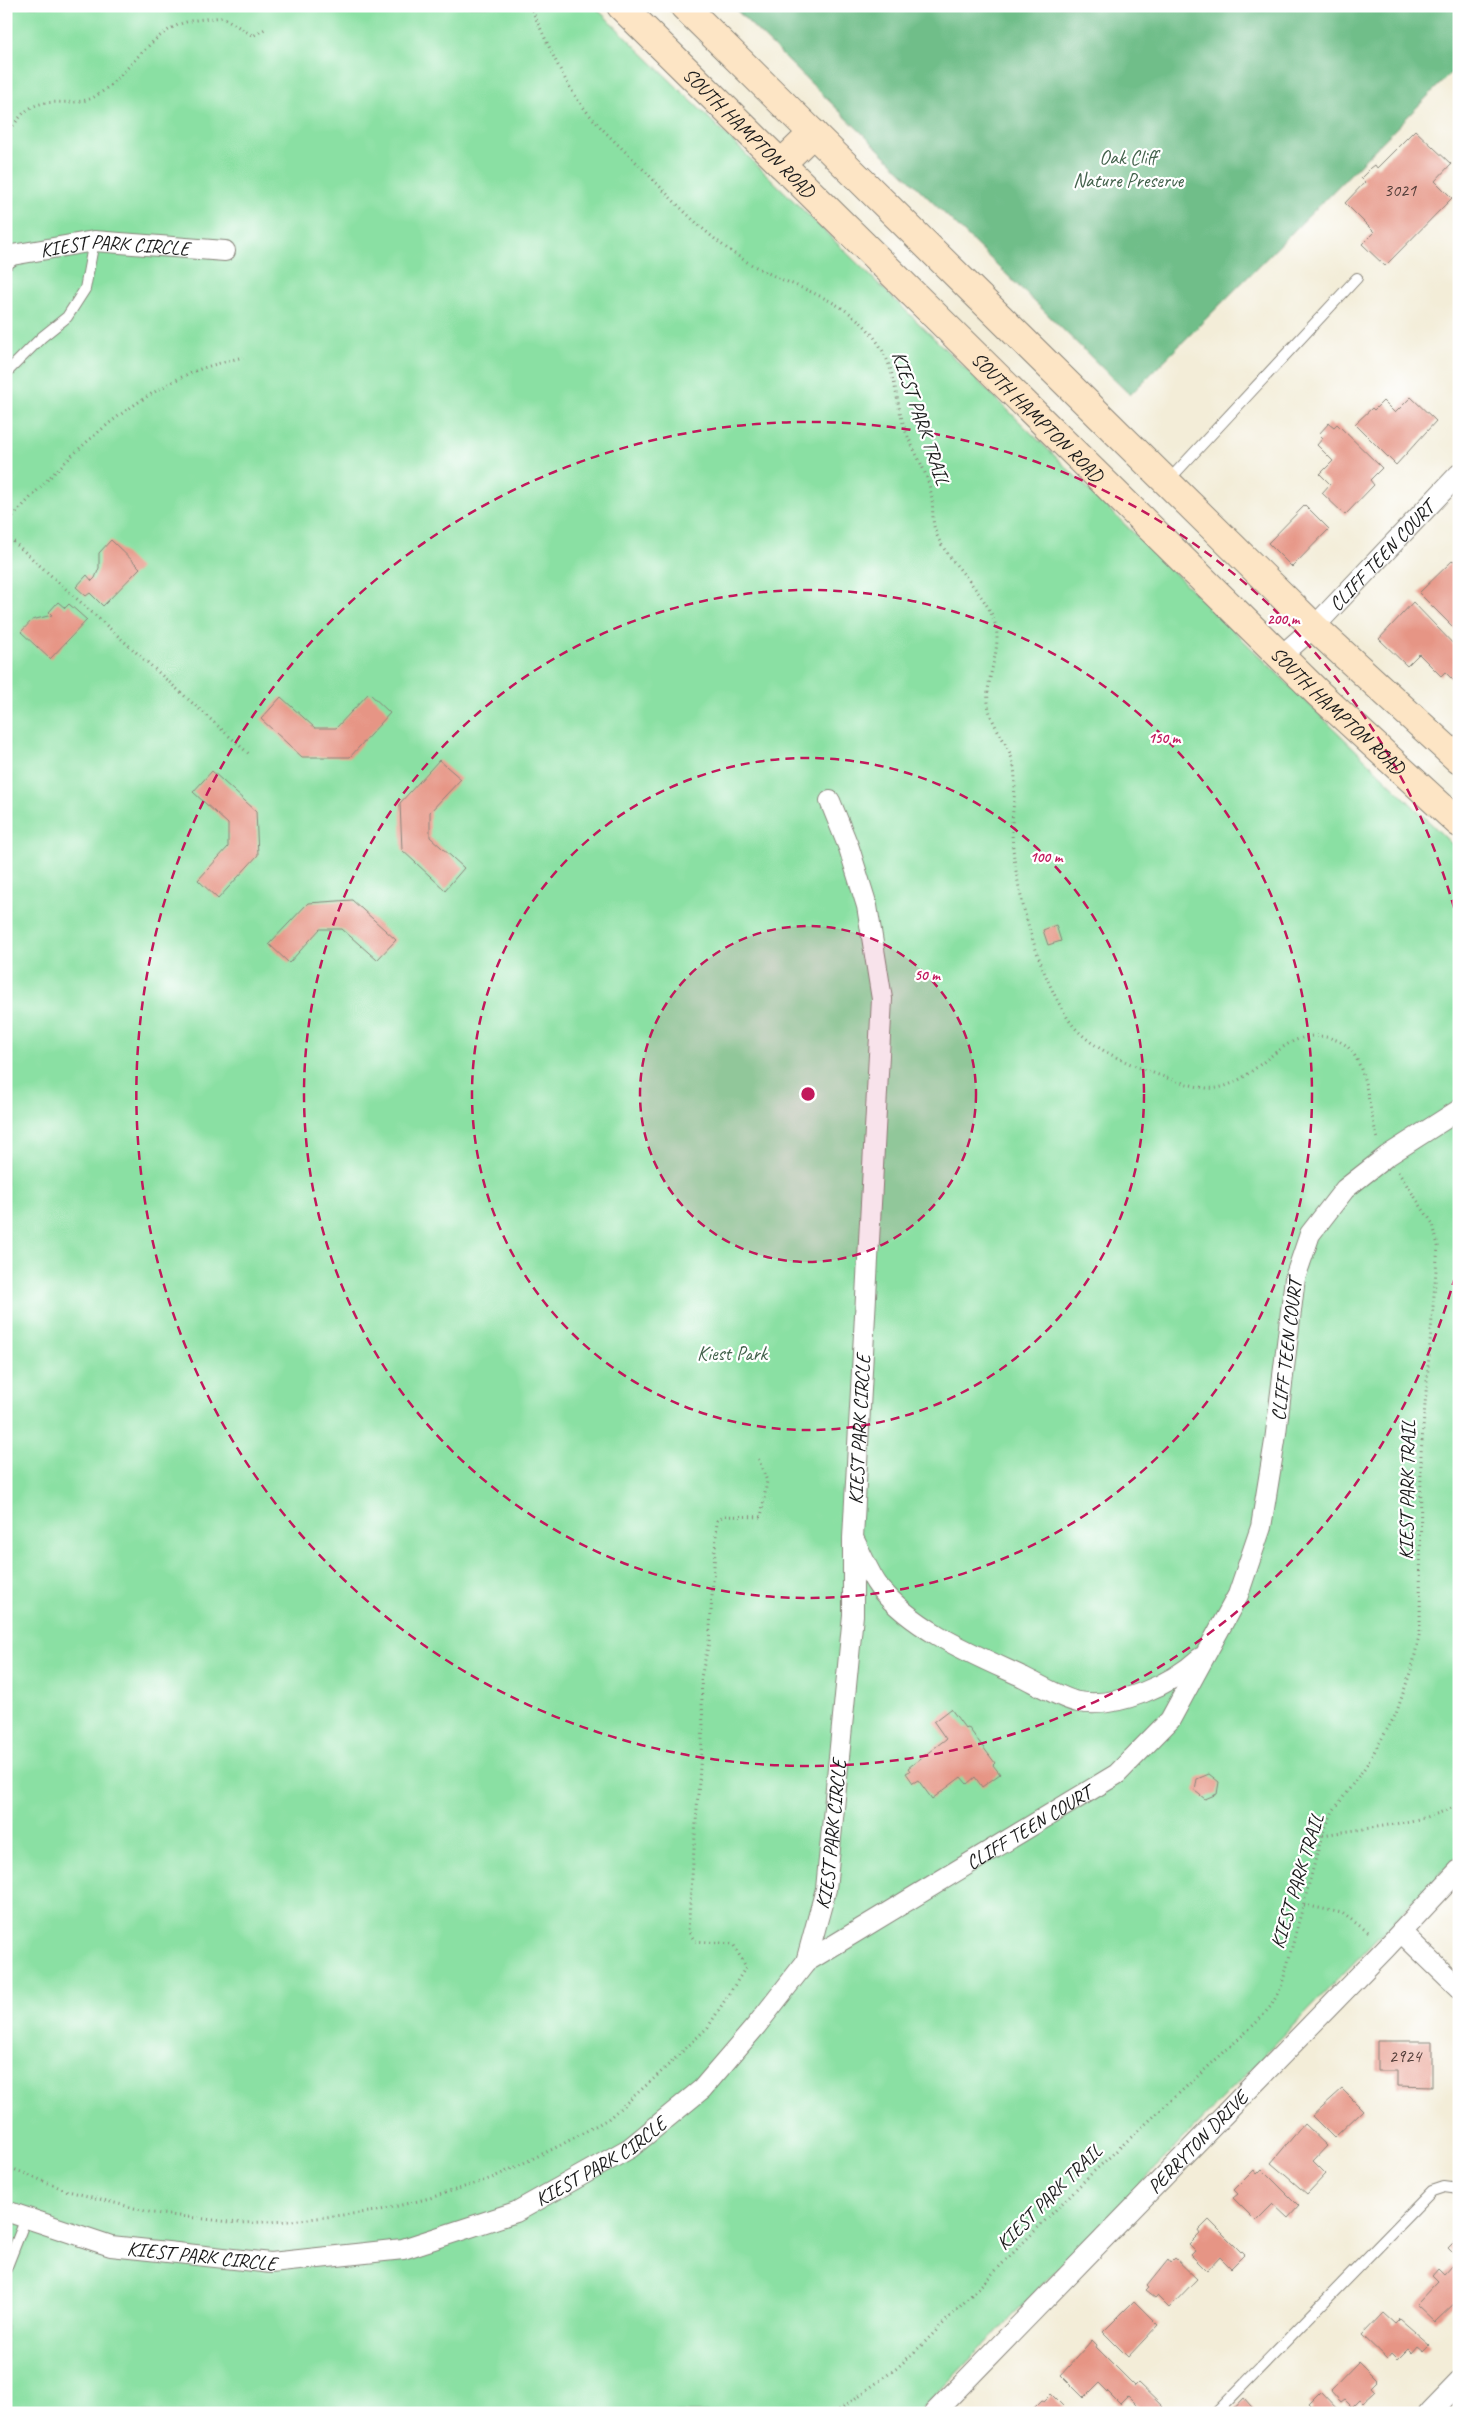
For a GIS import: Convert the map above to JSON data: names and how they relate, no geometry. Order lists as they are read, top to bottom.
{
  "streets": {
    "main road": ["SOUTH HAMPTON ROAD"],
    "street": ["KIEST PARK CIRCLE", "CLIFF TEEN COURT", "PERRYTON DRIVE"],
    "path": ["KIEST PARK TRAIL"]
  },
  "crossings": [
    ["SOUTH HAMPTON ROAD", "CLIFF TEEN COURT"],
    ["KIEST PARK CIRCLE", "CLIFF TEEN COURT"]
  ],
  "parks": ["Oak Cliff Nature Preserve", "Kiest Park"],
  "house_numbers": ["3021", "2924"],
  "rings": [
    "200 m",
    "150 m",
    "100 m",
    "50 m"
  ]
}
